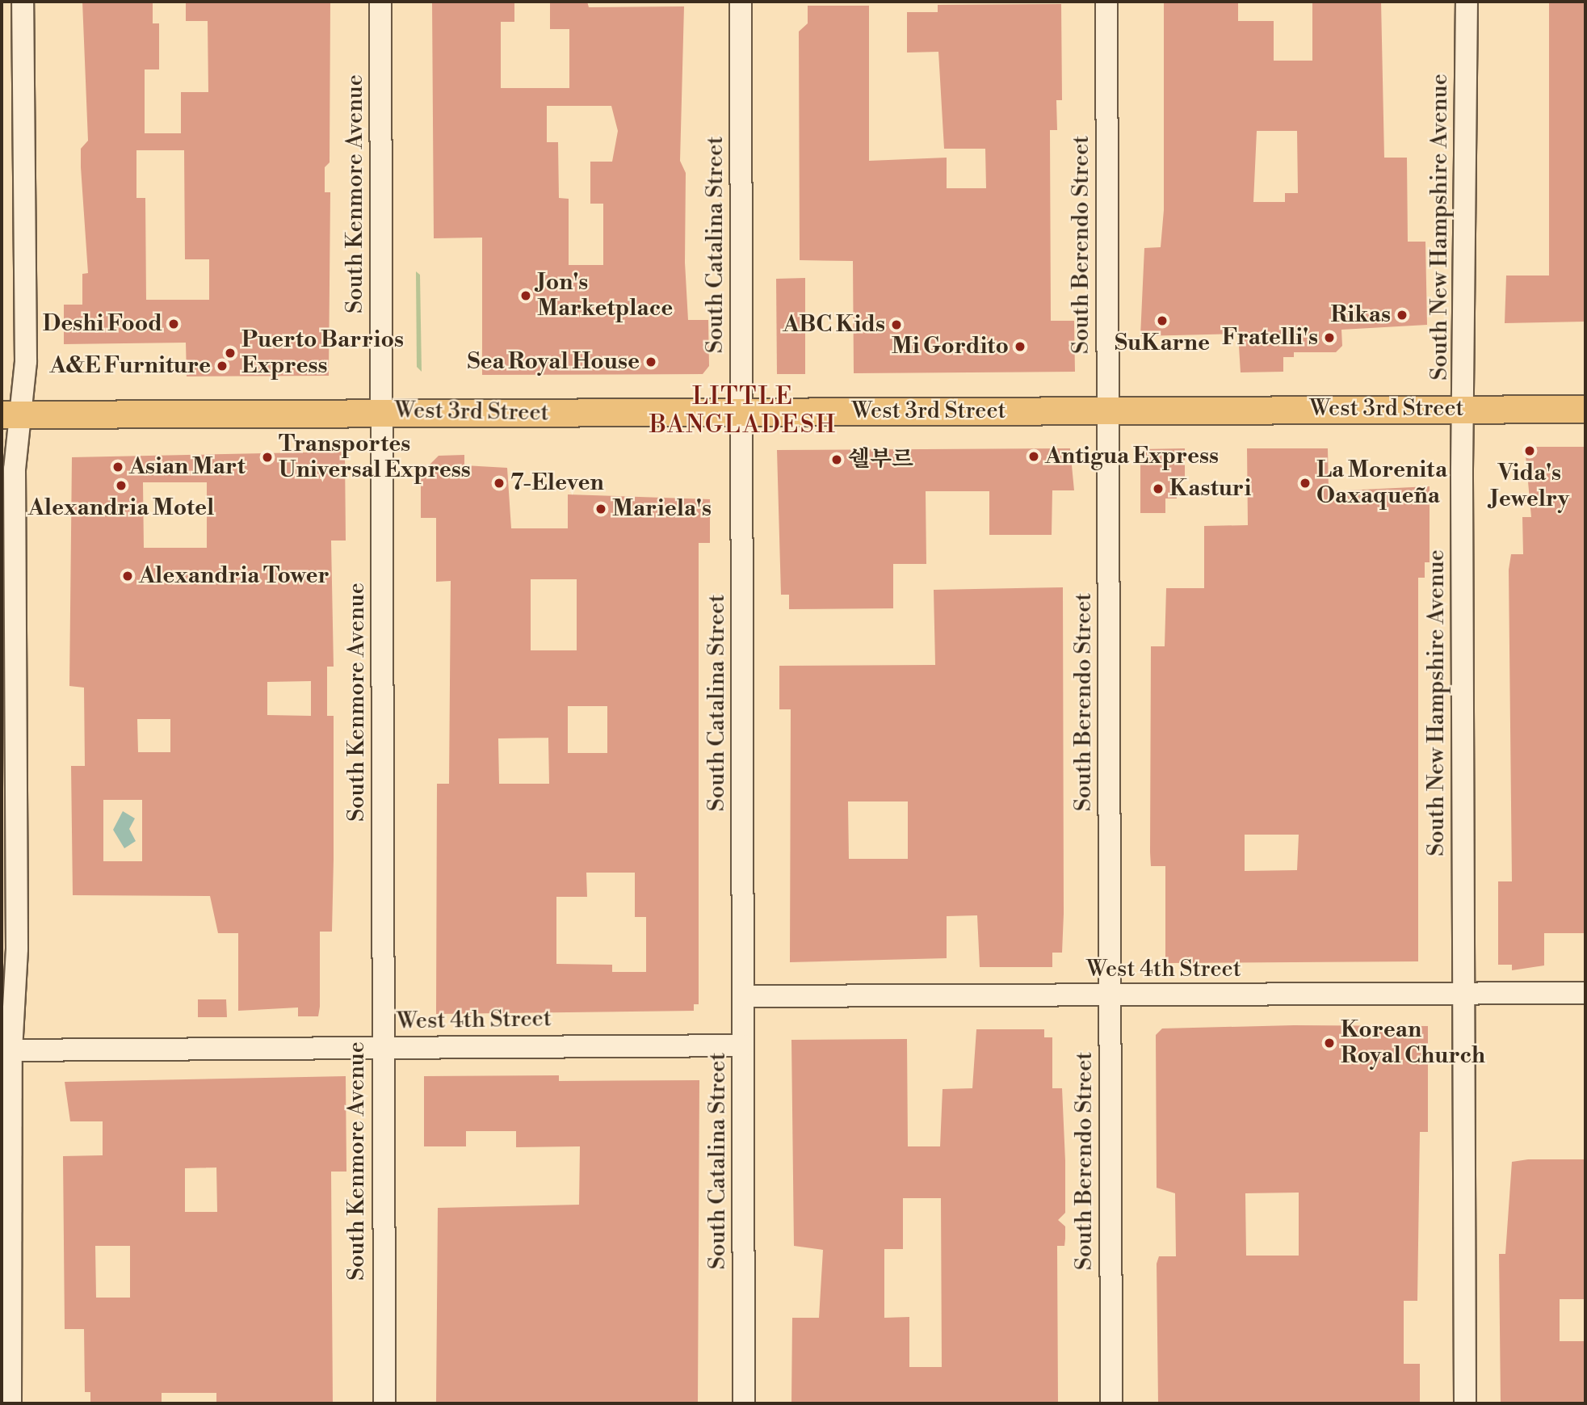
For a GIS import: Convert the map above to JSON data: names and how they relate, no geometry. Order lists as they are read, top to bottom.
{
  "streets": {
    "main road": ["West 3rd Street"],
    "street": [
      "South Kenmore Avenue",
      "South New Hampshire Avenue",
      "South Catalina Street",
      "South Berendo Street",
      "West 4th Street"
    ]
  },
  "crossings": [
    ["South Kenmore Avenue", "West 3rd Street"],
    ["South Kenmore Avenue", "West 4th Street"],
    ["South New Hampshire Avenue", "West 3rd Street"],
    ["South New Hampshire Avenue", "West 4th Street"],
    ["South Catalina Street", "West 3rd Street"],
    ["South Catalina Street", "West 4th Street"],
    ["South Berendo Street", "West 3rd Street"],
    ["South Berendo Street", "West 4th Street"]
  ],
  "districts": ["LITTLE BANGLADESH"],
  "places": [
    "Jon's Marketplace",
    "Rikas",
    "SuKarne",
    "Deshi Food",
    "ABC Kids",
    "Fratelli's",
    "Mi Gordito",
    "Puerto Barrios Express",
    "Sea Royal House",
    "A&E Furniture",
    "Vida's Jewelry",
    "Antigua Express",
    "Transportes Universal Express",
    "쉘부르",
    "Asian Mart",
    "7-Eleven",
    "La Morenita Oaxaqueña",
    "Alexandria Motel",
    "Kasturi",
    "Mariela's",
    "Alexandria Tower",
    "Korean Royal Church"
  ]
}
